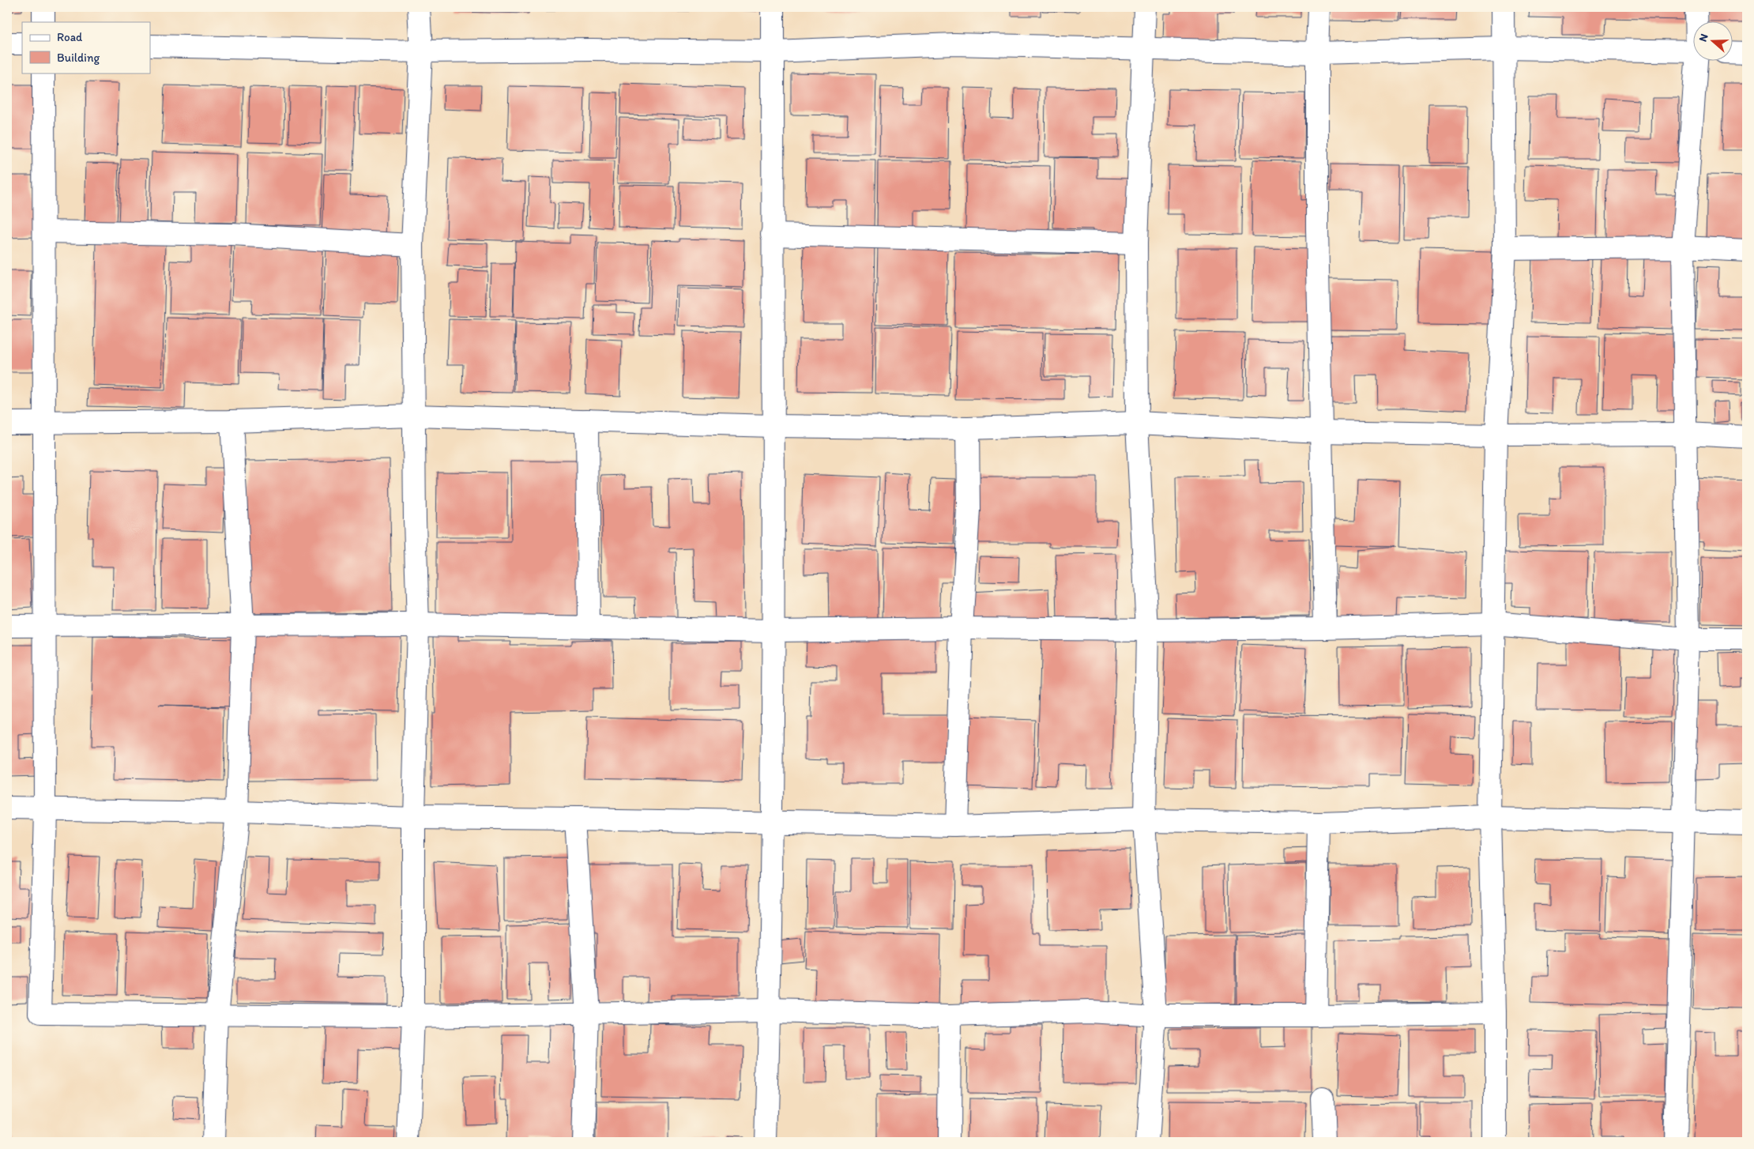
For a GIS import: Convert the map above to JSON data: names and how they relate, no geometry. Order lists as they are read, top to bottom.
{
  "legend": ["Road", "Building"],
  "north": "left"
}
